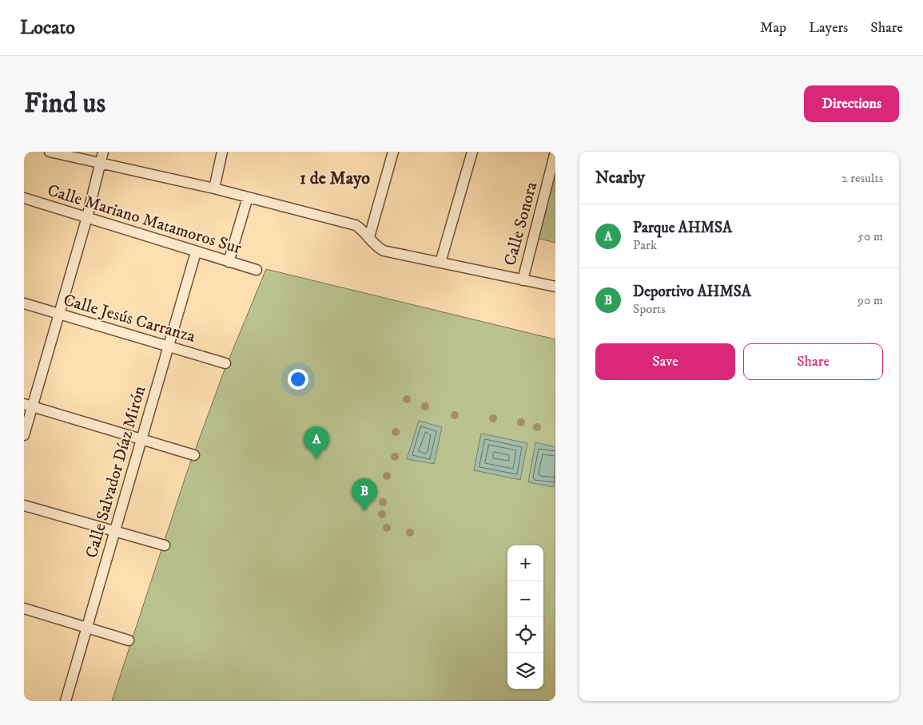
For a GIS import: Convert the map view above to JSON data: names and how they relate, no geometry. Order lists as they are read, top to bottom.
{
  "streets": {
    "street": [
      "Calle Mariano Matamoros Sur",
      "Calle Sonora",
      "Calle Jesús Carranza",
      "Calle Salvador Díaz Mirón"
    ]
  },
  "crossings": [
    ["Calle Mariano Matamoros Sur", "Calle Salvador Díaz Mirón"],
    ["Calle Jesús Carranza", "Calle Salvador Díaz Mirón"]
  ],
  "districts": ["1 de Mayo"],
  "page": {
    "header": "Locato",
    "nav": ["Map", "Layers", "Share"],
    "buttons": [
      "Directions",
      ["Save", "Share"]
    ],
    "title": "Find us",
    "heading": ["Nearby", "2 results"],
    "list": [
      {
        "mark": "A",
        "name": "Parque AHMSA",
        "note": "Park",
        "value": "50 m"
      },
      {
        "mark": "B",
        "name": "Deportivo AHMSA",
        "note": "Sports",
        "value": "90 m"
      }
    ],
    "pins": ["A", "B"],
    "map_buttons": ["+", "−"]
  }
}
